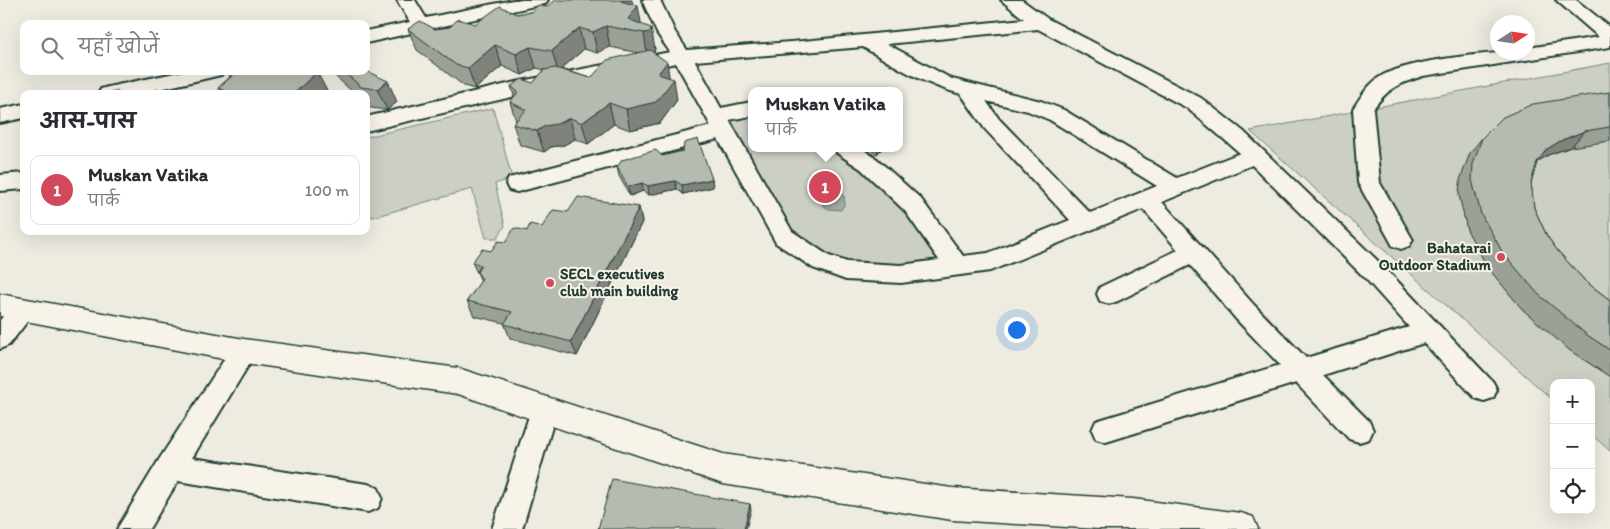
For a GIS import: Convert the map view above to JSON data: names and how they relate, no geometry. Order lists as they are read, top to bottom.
{
  "places": ["Bahatarai Outdoor Stadium", "SECL executives club main building"],
  "north": "right",
  "page": {
    "search": "यहाँ खोजें",
    "popup": ["Muskan Vatika", "पार्क"],
    "heading": "आस-पास",
    "list": [
      {
        "mark": "1",
        "name": "Muskan Vatika",
        "note": "पार्क",
        "value": "100 m"
      }
    ],
    "pins": "1",
    "map_buttons": ["+", "−"]
  }
}
